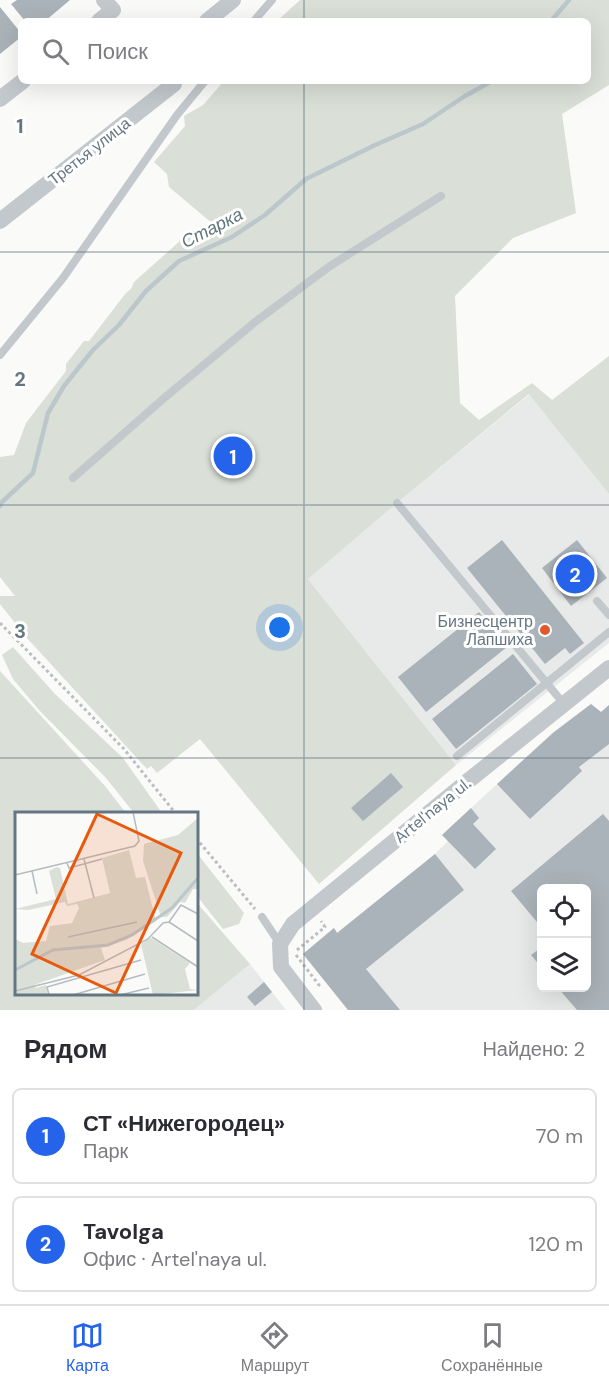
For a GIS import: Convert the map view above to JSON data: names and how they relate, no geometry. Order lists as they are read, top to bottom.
{
  "streets": {
    "street": ["Третья улица", "Artel'naya ul."]
  },
  "water": ["Старка"],
  "places": ["Бизнесцентр Лапшиха"],
  "page": {
    "search": "Поиск",
    "pins": ["1", "2"],
    "heading": ["Рядом", "Найдено: 2"],
    "list": [
      {
        "mark": "1",
        "name": "СТ «Нижегородец»",
        "note": "Парк",
        "value": "70 m"
      },
      {
        "mark": "2",
        "name": "Tavolga",
        "note": "Офис · Artel'naya ul.",
        "value": "120 m"
      }
    ],
    "nav": ["Карта", "Маршрут", "Сохранённые"]
  },
  "grid": {
    "rows": ["1", "2", "3"]
  }
}
